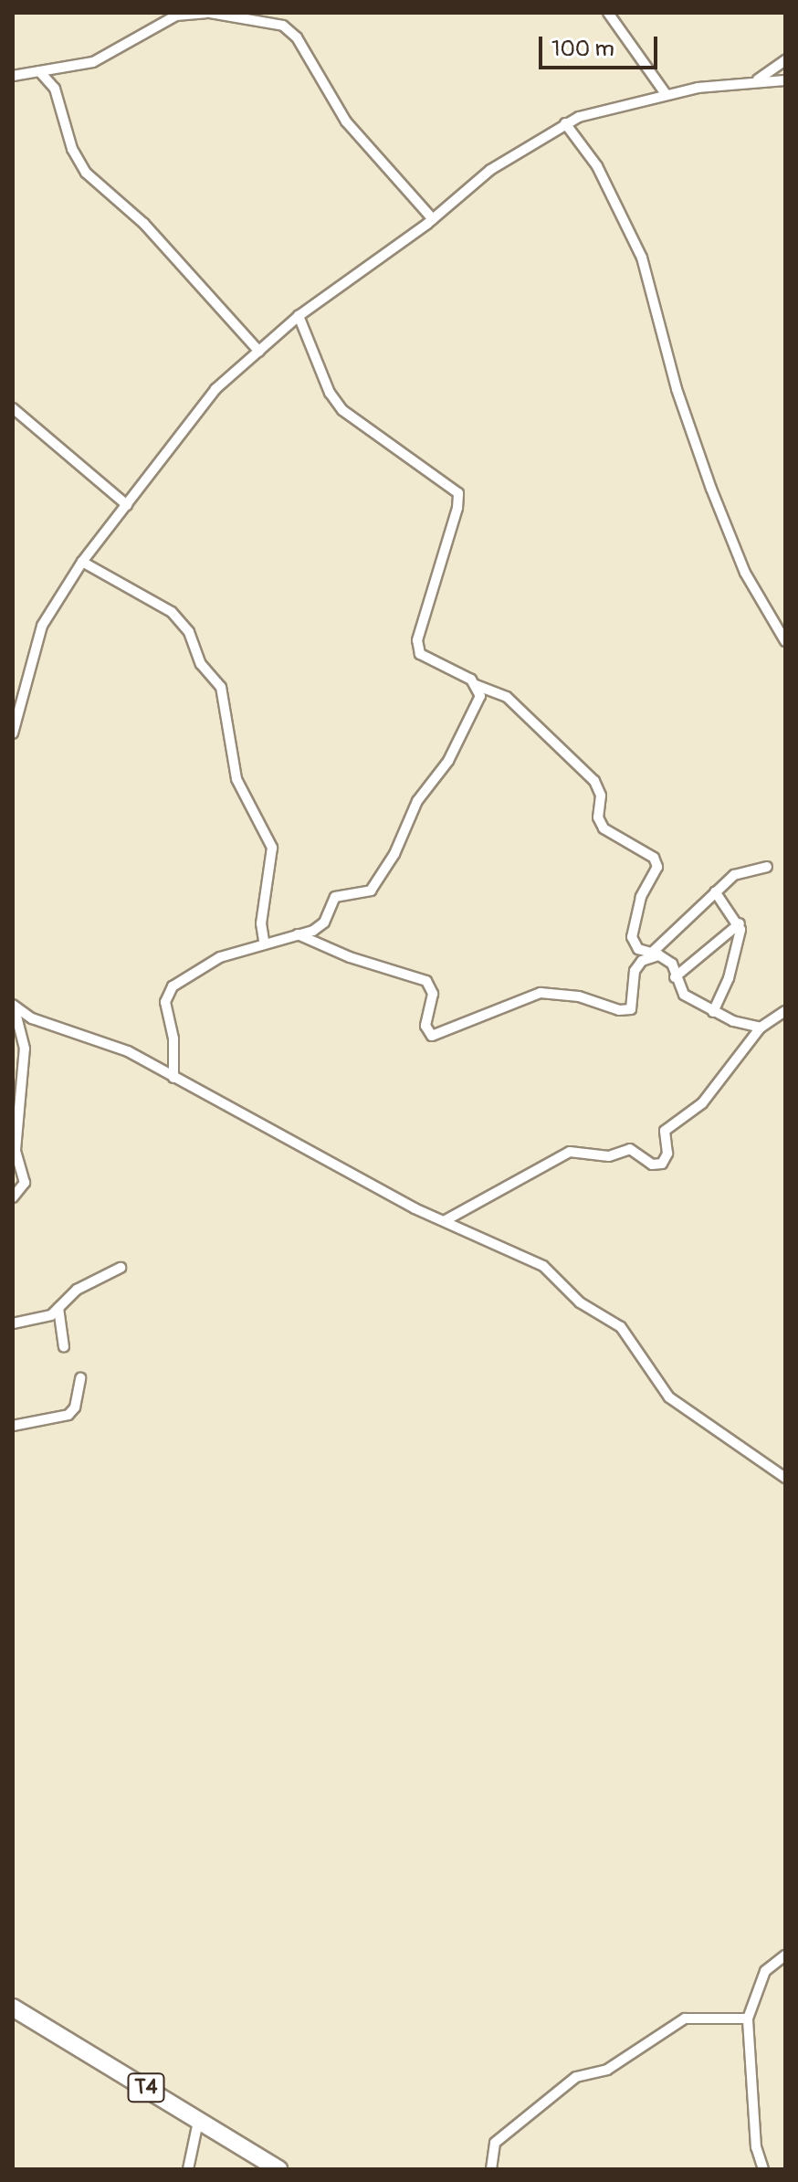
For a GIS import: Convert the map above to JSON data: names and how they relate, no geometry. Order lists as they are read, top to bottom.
{
  "streets": {
    "highway": ["T4"]
  },
  "scale_bar": "100 m"
}
